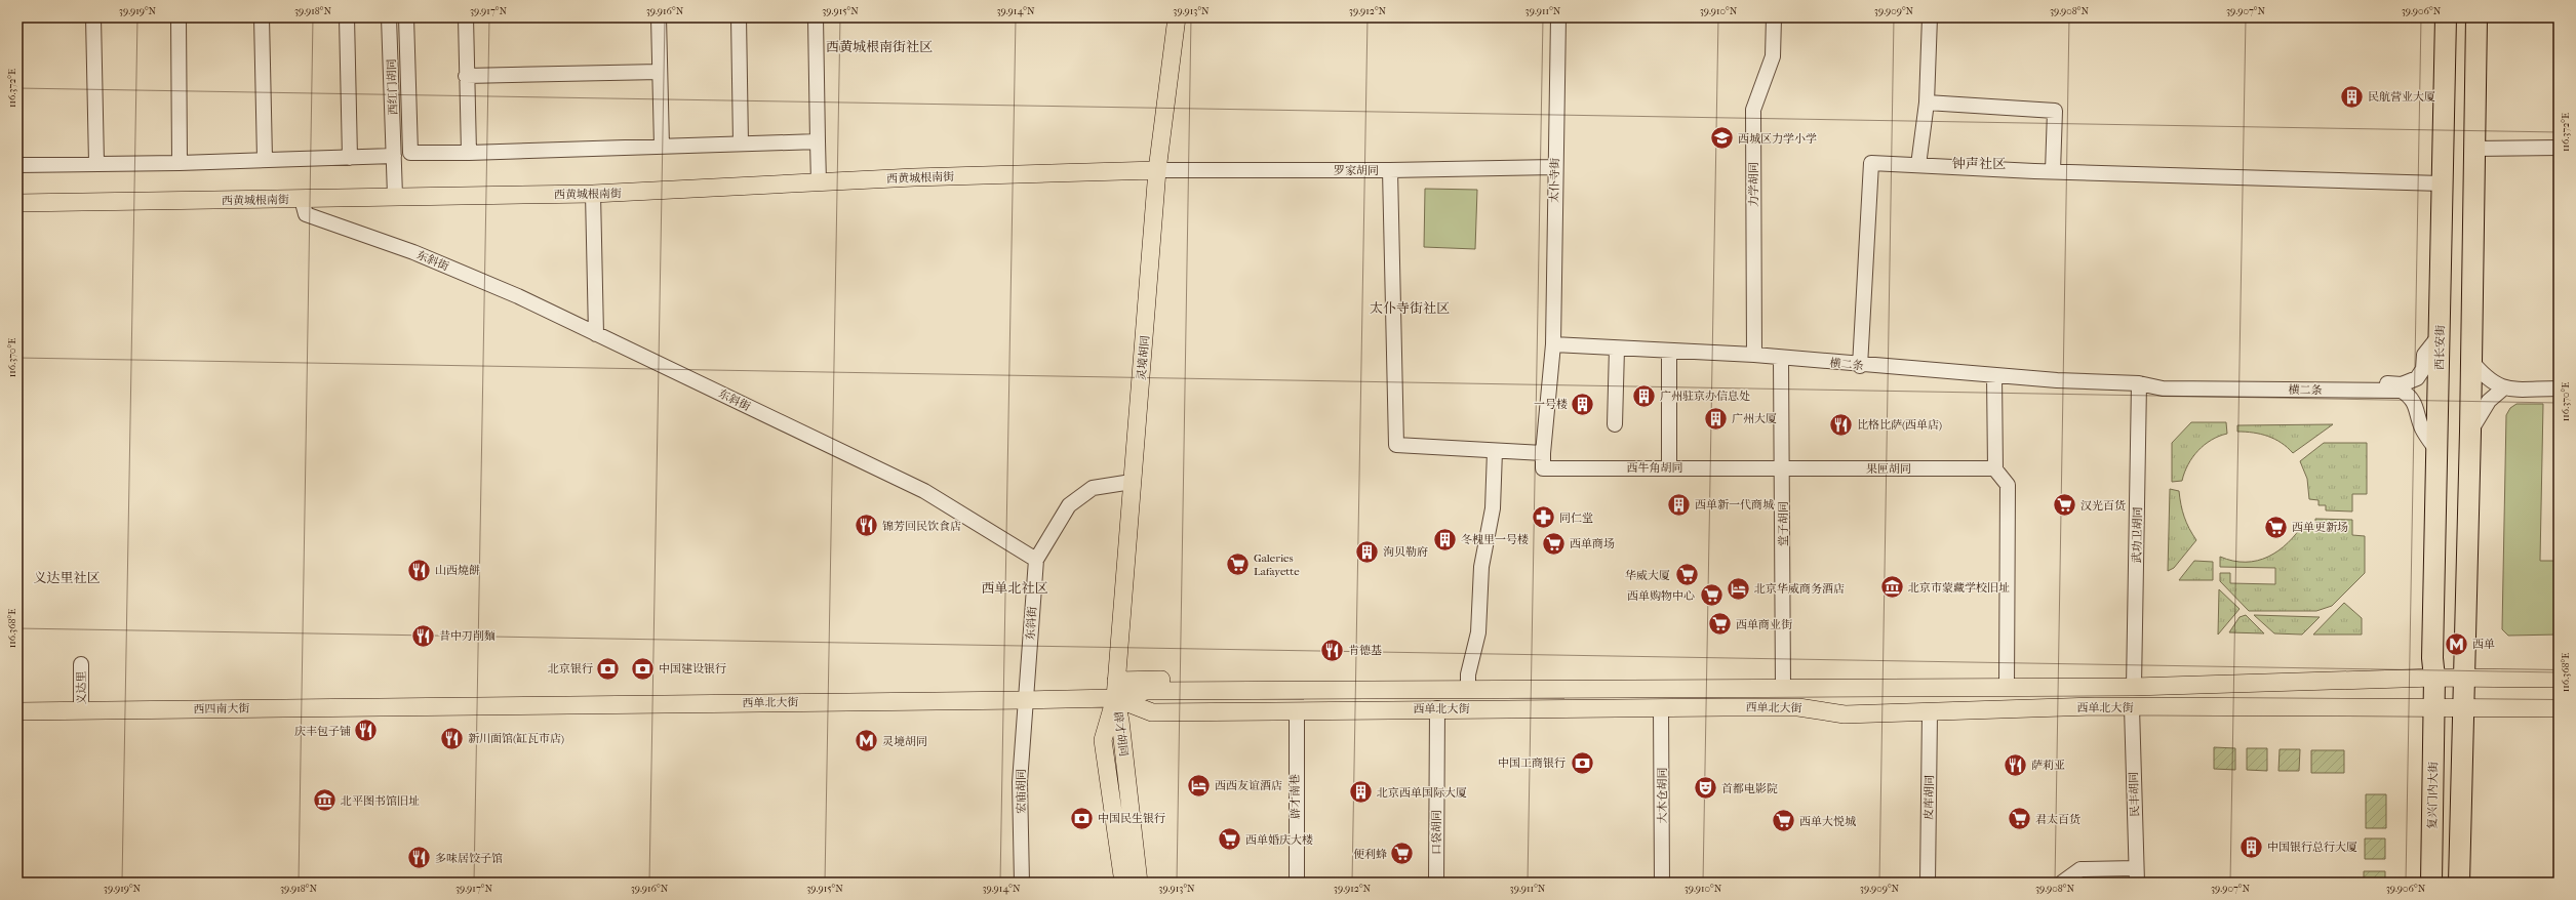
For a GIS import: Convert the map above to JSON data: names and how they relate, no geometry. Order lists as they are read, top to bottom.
{
  "streets": {
    "highway": ["西长安街", "复兴门内大街"],
    "main road": [
      "西黄城根南街",
      "灵境胡同",
      "西单北大街",
      "西四南大街",
      "辟才胡同"
    ],
    "street": [
      "西红门胡同",
      "罗家胡同",
      "太仆寺街",
      "力学胡同",
      "东斜街",
      "横二条",
      "西牛角胡同",
      "果匣胡同",
      "堂子胡同",
      "武功卫胡同",
      "义达里",
      "宏庙胡同",
      "民丰胡同",
      "大木仓胡同",
      "辟才南巷",
      "皮库胡同",
      "口袋胡同"
    ]
  },
  "crossings": [
    ["西红门胡同", "西黄城根南街"],
    ["罗家胡同", "西黄城根南街"],
    ["罗家胡同", "太仆寺街"],
    ["罗家胡同", "灵境胡同"],
    ["西黄城根南街", "东斜街"],
    ["西黄城根南街", "灵境胡同"],
    ["太仆寺街", "横二条"],
    ["太仆寺街", "西牛角胡同"],
    ["力学胡同", "横二条"],
    ["东斜街", "西单北大街"],
    ["东斜街", "宏庙胡同"],
    ["西长安街", "横二条"],
    ["西长安街", "西单北大街"],
    ["西长安街", "复兴门内大街"],
    ["灵境胡同", "西单北大街"],
    ["灵境胡同", "辟才胡同"],
    ["横二条", "堂子胡同"],
    ["横二条", "武功卫胡同"],
    ["西牛角胡同", "果匣胡同"],
    ["西牛角胡同", "堂子胡同"],
    ["果匣胡同", "堂子胡同"],
    ["堂子胡同", "西单北大街"],
    ["武功卫胡同", "西单北大街"],
    ["义达里", "西四南大街"],
    ["西单北大街", "西四南大街"],
    ["西单北大街", "辟才胡同"],
    ["西单北大街", "宏庙胡同"],
    ["西单北大街", "民丰胡同"],
    ["西单北大街", "大木仓胡同"],
    ["西单北大街", "复兴门内大街"],
    ["西单北大街", "辟才南巷"],
    ["西单北大街", "皮库胡同"],
    ["西单北大街", "口袋胡同"]
  ],
  "districts": [
    "西黄城根南街社区",
    "钟声社区",
    "太仆寺街社区",
    "义达里社区",
    "西单北社区"
  ],
  "places": {
    "building": [
      "民航营业大厦",
      "广州驻京办信息处",
      "一号楼",
      "广州大厦",
      "西单新一代商城",
      "冬槐里一号楼",
      "洵贝勒府",
      "北京西单国际大厦",
      "中国银行总行大厦"
    ],
    "school or university": ["西城区力学小学"],
    "restaurant": [
      "比格比萨(西单店)",
      "锦芳回民饮食店",
      "山西燒餅",
      "昔中刀削麵",
      "肯德基",
      "庆丰包子铺",
      "新川面馆(缸瓦市店)",
      "萨莉亚",
      "多味居饺子馆"
    ],
    "supermarket": [
      "汉光百货",
      "西单更新场",
      "西单商场",
      "Galeries Lafayette",
      "华威大厦",
      "西单购物中心",
      "西单商业街",
      "君太百货",
      "西单大悦城",
      "西单婚庆大楼",
      "便利蜂"
    ],
    "pharmacy": ["同仁堂"],
    "museum": ["北京市蒙藏学校旧址", "北平图书馆旧址"],
    "hotel": ["北京华威商务酒店", "西西友谊酒店"],
    "metro station": ["西单", "灵境胡同"],
    "bank": [
      "北京银行",
      "中国建设银行",
      "中国工商银行",
      "中国民生银行"
    ],
    "theatre": ["首都电影院"]
  },
  "coordinates": [
    "39.919°N",
    "39.918°N",
    "39.917°N",
    "39.916°N",
    "39.915°N",
    "39.914°N",
    "39.913°N",
    "39.912°N",
    "39.911°N",
    "39.910°N",
    "39.909°N",
    "39.908°N",
    "39.907°N",
    "39.906°N",
    "116.372°E",
    "116.370°E",
    "116.368°E"
  ]
}
